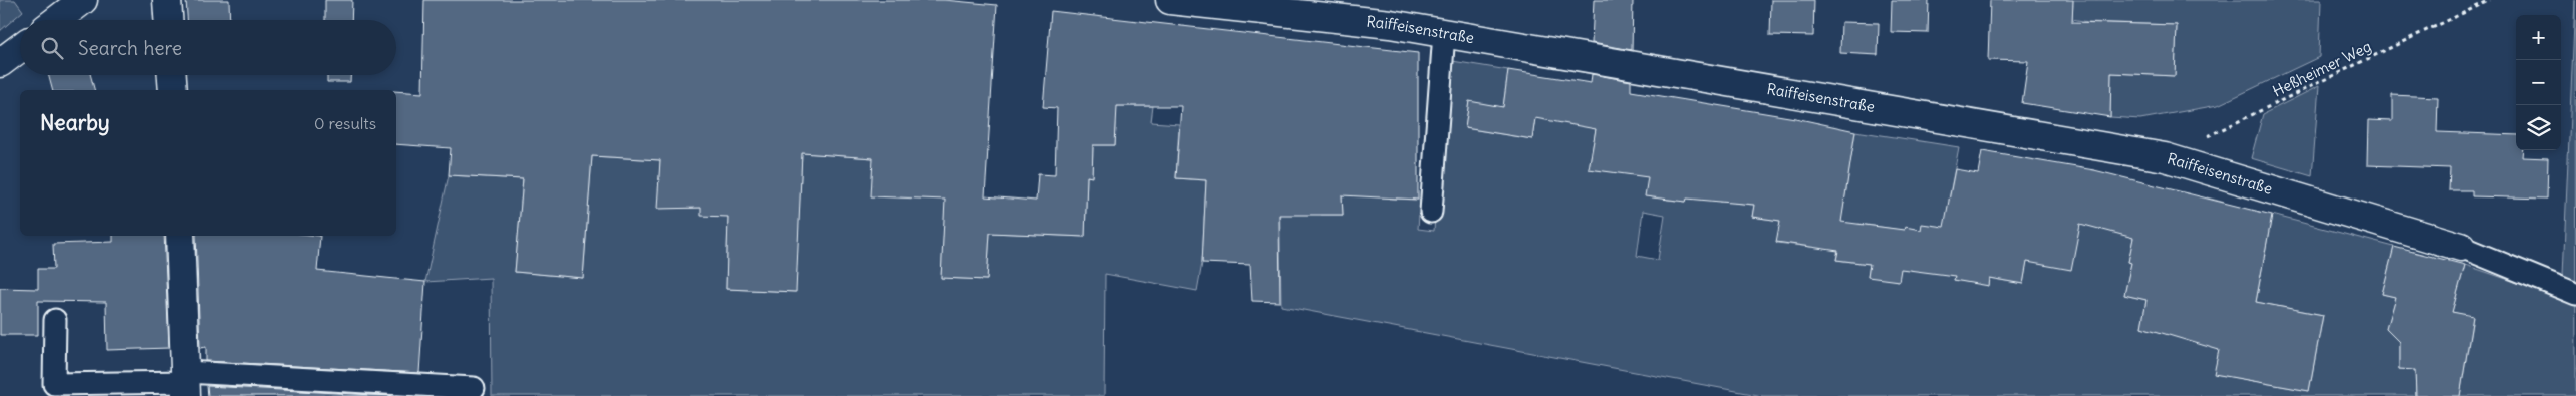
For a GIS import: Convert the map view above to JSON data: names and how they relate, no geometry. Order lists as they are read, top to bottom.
{
  "streets": {
    "street": ["Raiffeisenstraße"],
    "path": ["Heßheimer Weg"]
  },
  "crossings": [
    ["Raiffeisenstraße", "Heßheimer Weg"]
  ],
  "page": {
    "map_buttons": ["+", "−"],
    "search": "Search here",
    "heading": ["Nearby", "0 results"]
  }
}
